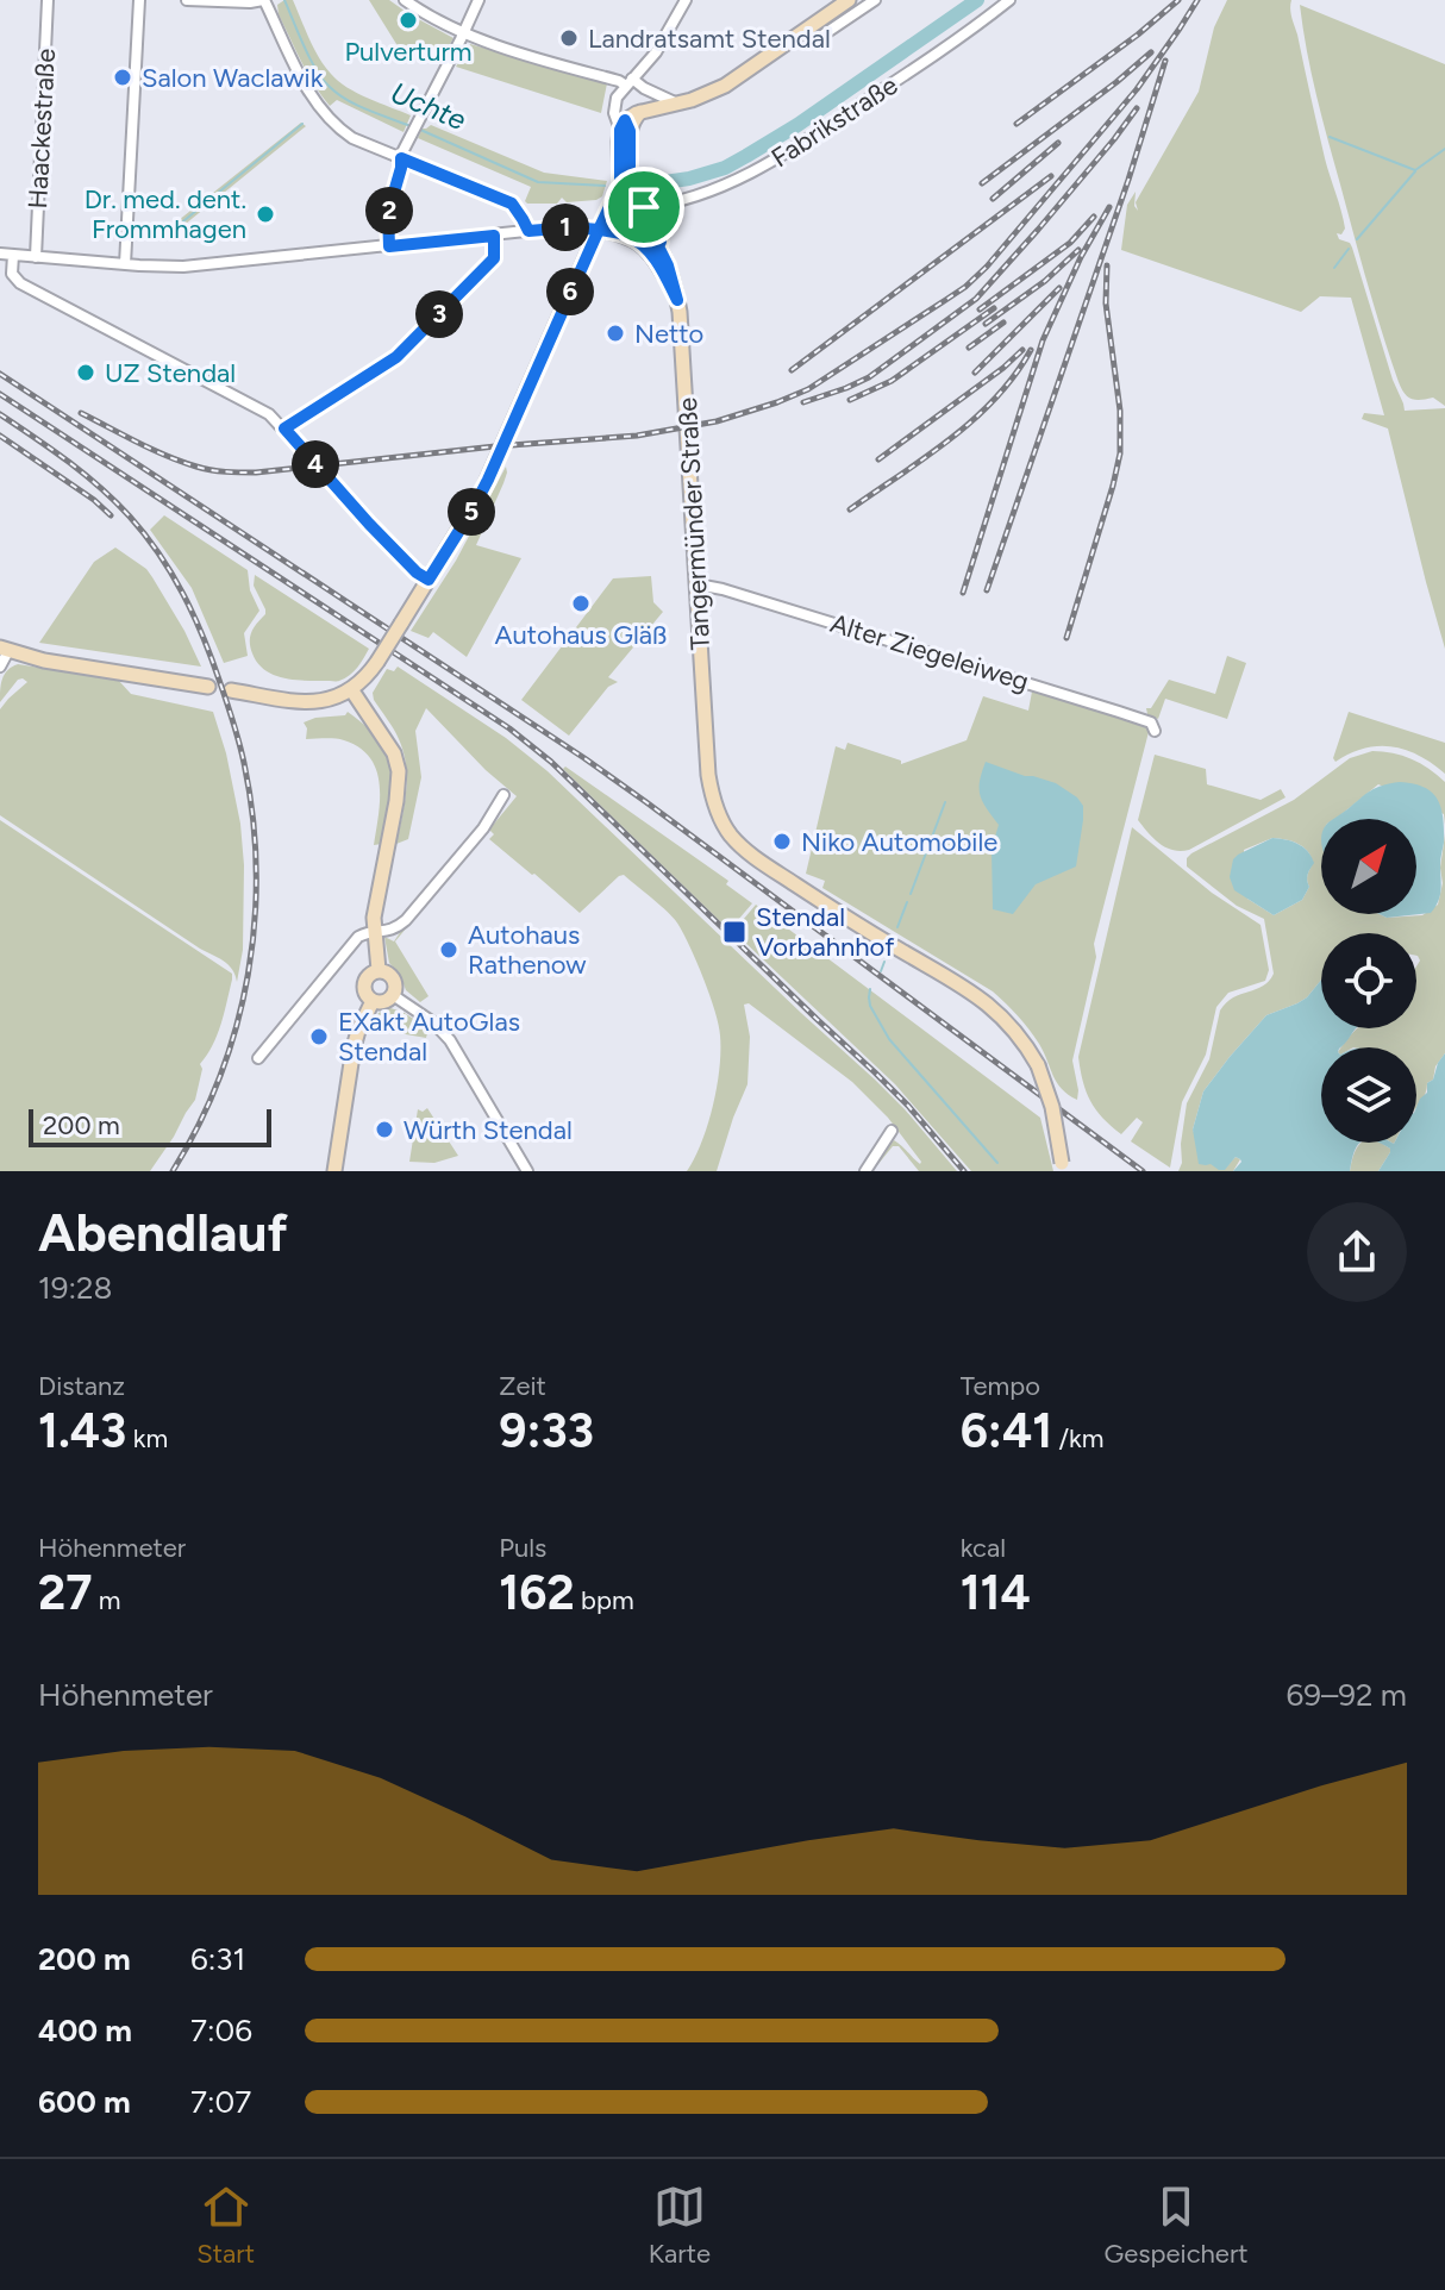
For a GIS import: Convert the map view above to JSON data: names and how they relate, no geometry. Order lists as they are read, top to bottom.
{
  "streets": {
    "main road": ["Tangermünder Straße"],
    "street": ["Fabrikstraße", "Haackestraße", "Alter Ziegeleiweg"]
  },
  "crossings": [
    ["Fabrikstraße", "Tangermünder Straße"],
    ["Tangermünder Straße", "Alter Ziegeleiweg"]
  ],
  "water": ["Uchte"],
  "places": {
    "other": [
      "Pulverturm",
      "Landratsamt Stendal",
      "Salon Waclawik",
      "Dr. med. dent. Frommhagen",
      "Netto",
      "UZ Stendal",
      "Autohaus Gläß",
      "Niko Automobile",
      "Autohaus Rathenow",
      "EXakt AutoGlas Stendal",
      "Würth Stendal"
    ],
    "transit": ["Stendal Vorbahnhof"]
  },
  "scale_bar": "200 m",
  "north": "top right",
  "page": {
    "pins": [
      "2",
      "1",
      "6",
      "3",
      "4",
      "5"
    ],
    "scale": "200 m",
    "heading": ["Abendlauf", "19:28"],
    "stats": [
      ["Distanz", "1.43 km"],
      ["Zeit", "9:33"],
      ["Tempo", "6:41 /km"],
      ["Höhenmeter", "27 m"],
      ["Puls", "162 bpm"],
      ["kcal", "114"]
    ],
    "chart": ["Höhenmeter", "69–92 m"],
    "list": [
      {
        "name": "200 m",
        "note": "6:31"
      },
      {
        "name": "400 m",
        "note": "7:06"
      },
      {
        "name": "600 m",
        "note": "7:07"
      }
    ],
    "tabs": ["Start", "Karte", "Gespeichert"]
  }
}
